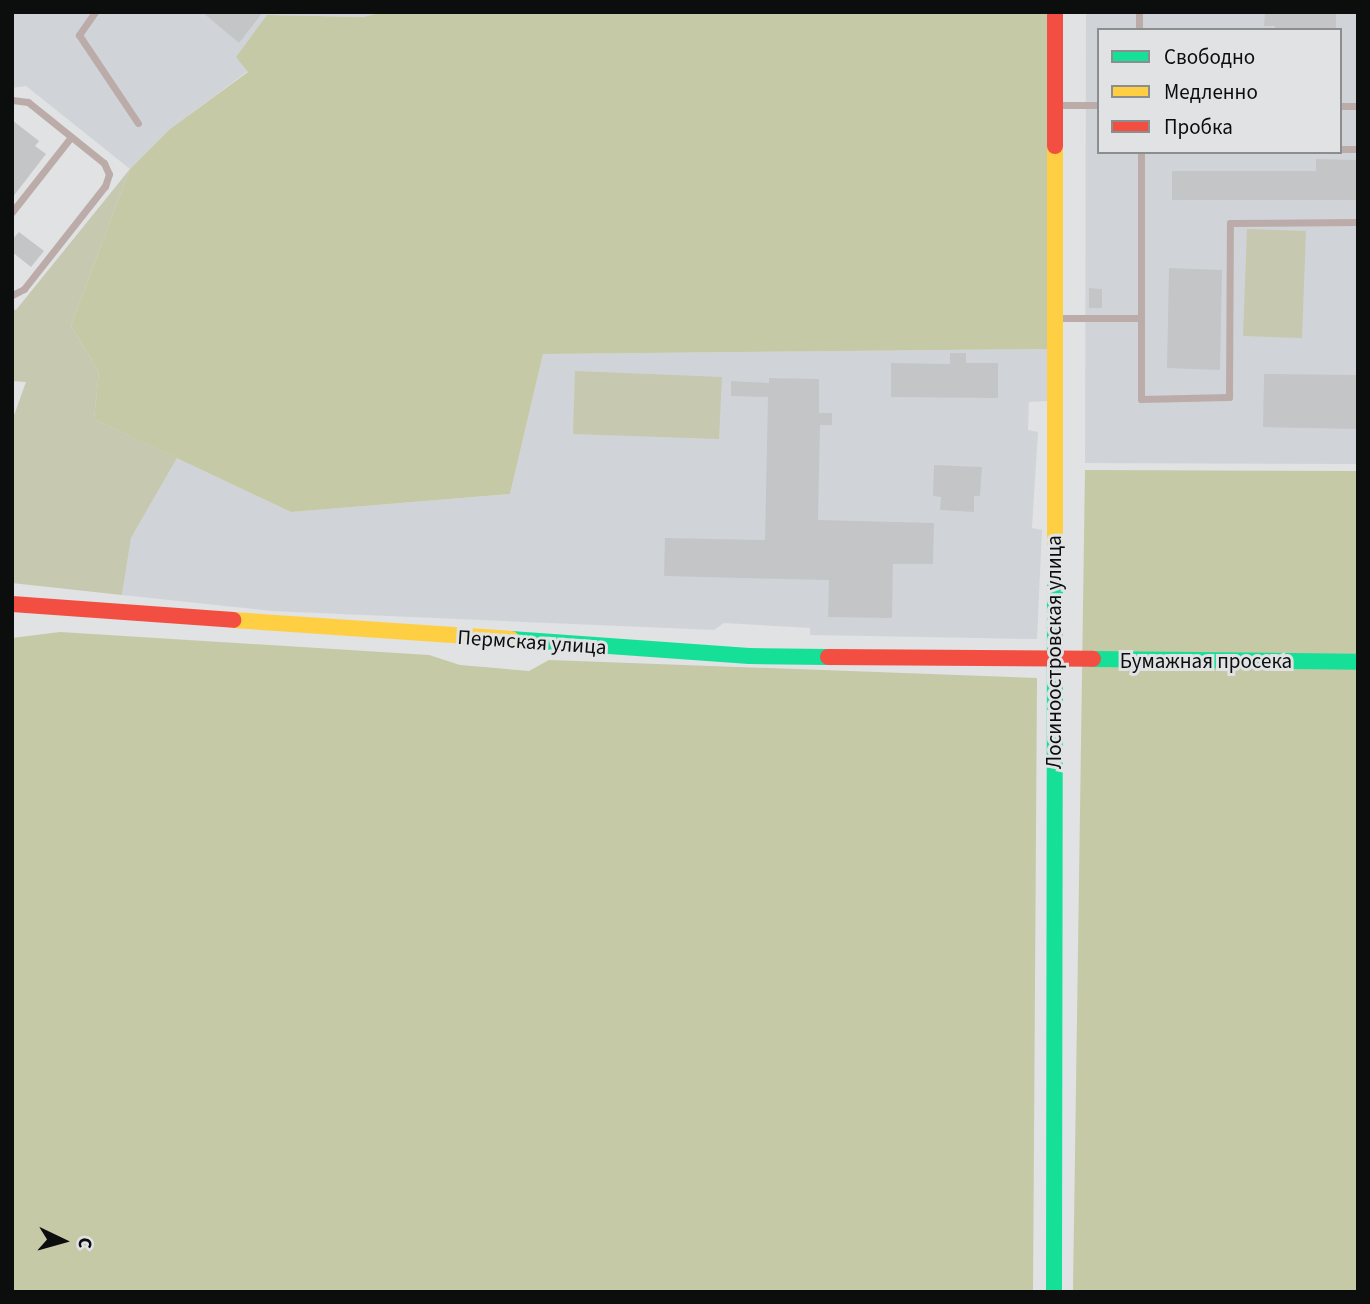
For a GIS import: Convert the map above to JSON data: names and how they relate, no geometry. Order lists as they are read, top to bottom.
{
  "streets": {
    "street": ["Пермская улица", "Лосиноостровская улица", "Бумажная просека"]
  },
  "crossings": [
    ["Пермская улица", "Лосиноостровская улица"],
    ["Пермская улица", "Бумажная просека"],
    ["Лосиноостровская улица", "Бумажная просека"]
  ],
  "legend": ["Свободно", "Медленно", "Пробка"],
  "north": "right"
}
